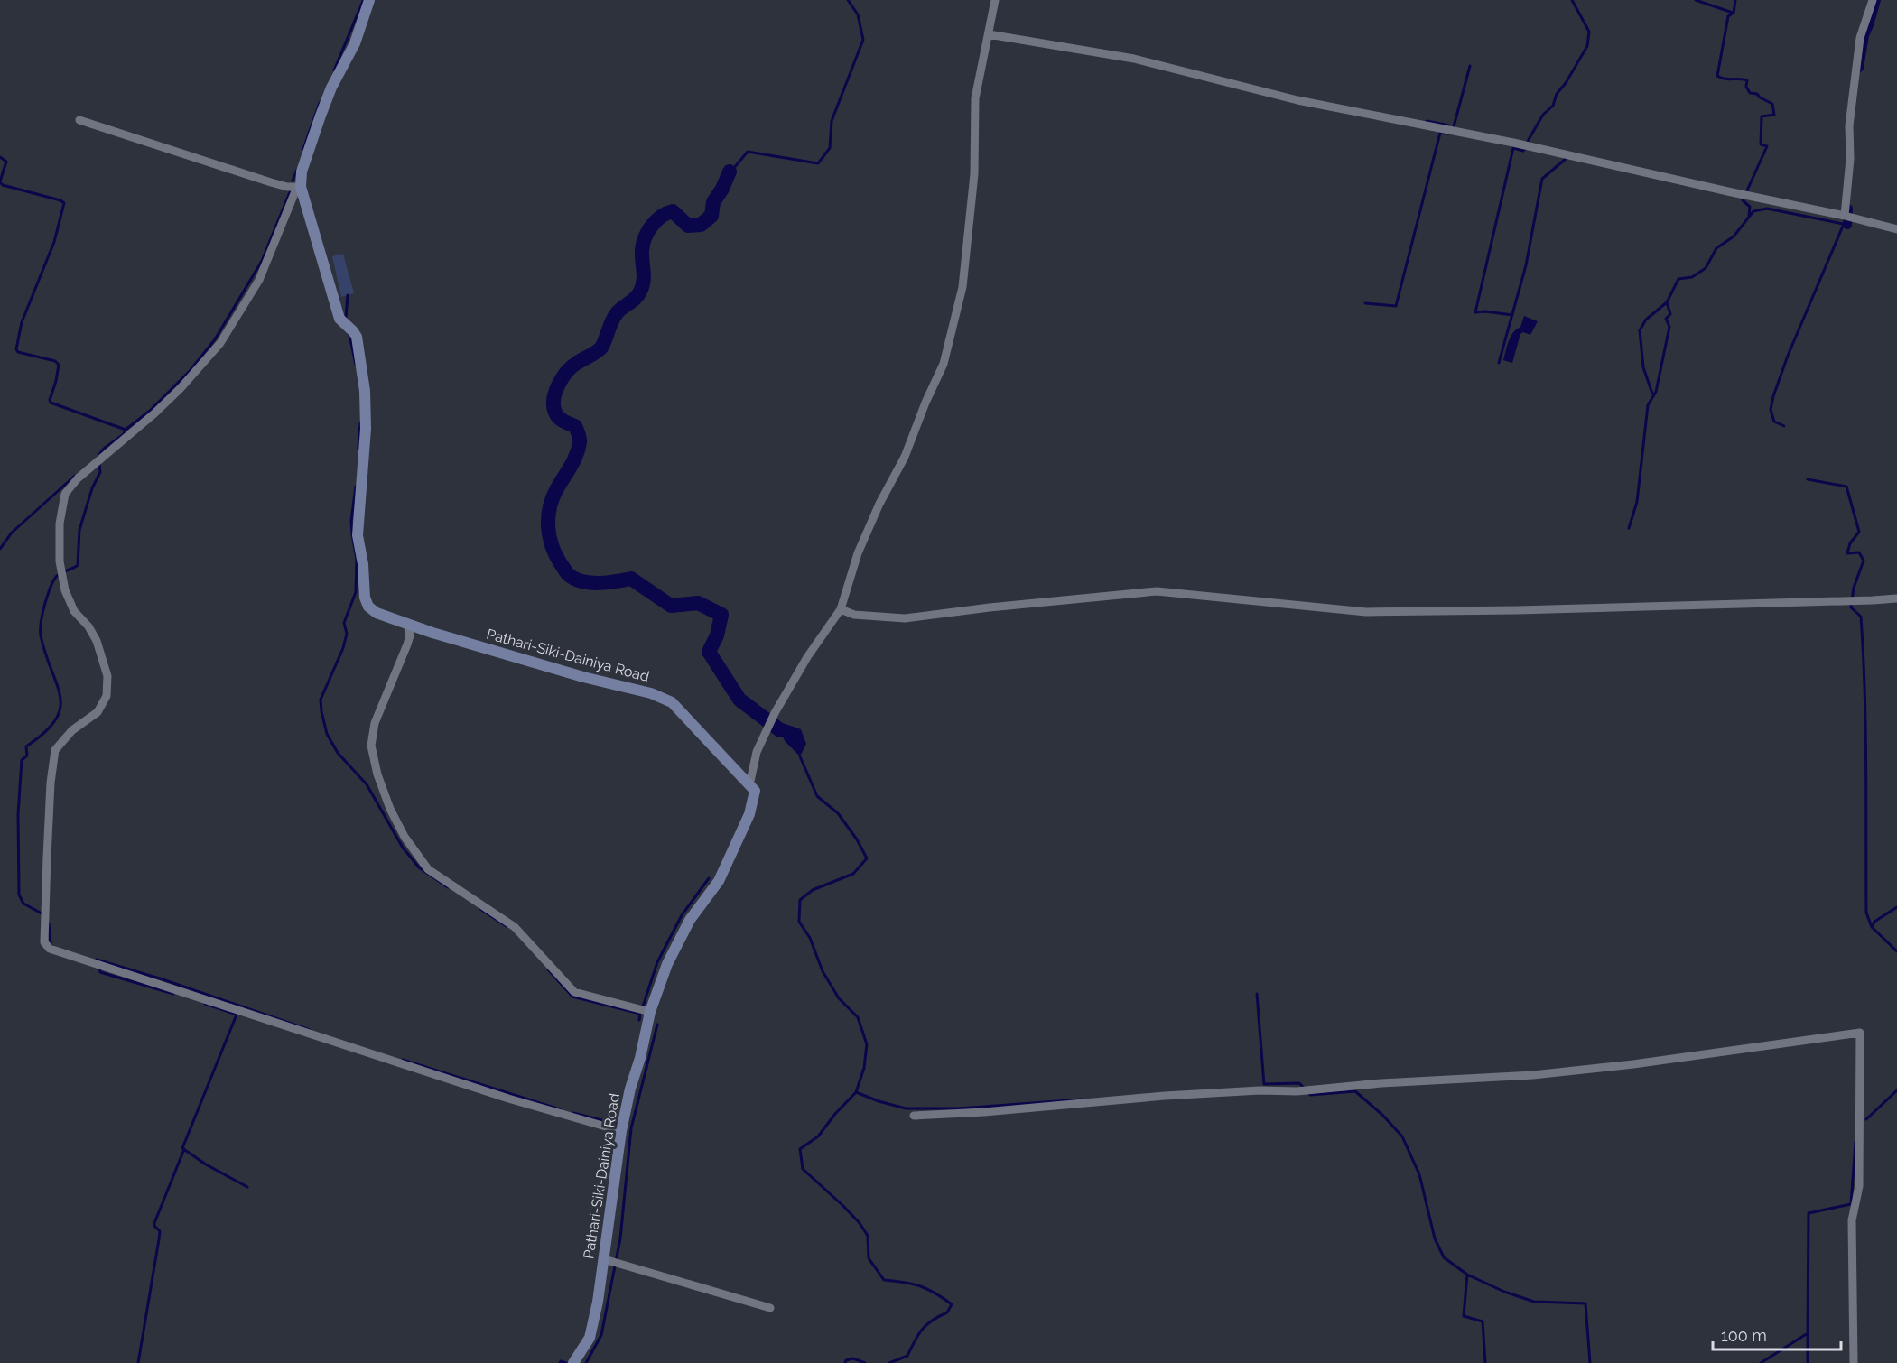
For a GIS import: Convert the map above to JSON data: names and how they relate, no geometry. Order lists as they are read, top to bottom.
{
  "streets": {
    "main road": ["Pathari-Siki-Dainiya Road"]
  },
  "scale_bar": "100 m"
}
